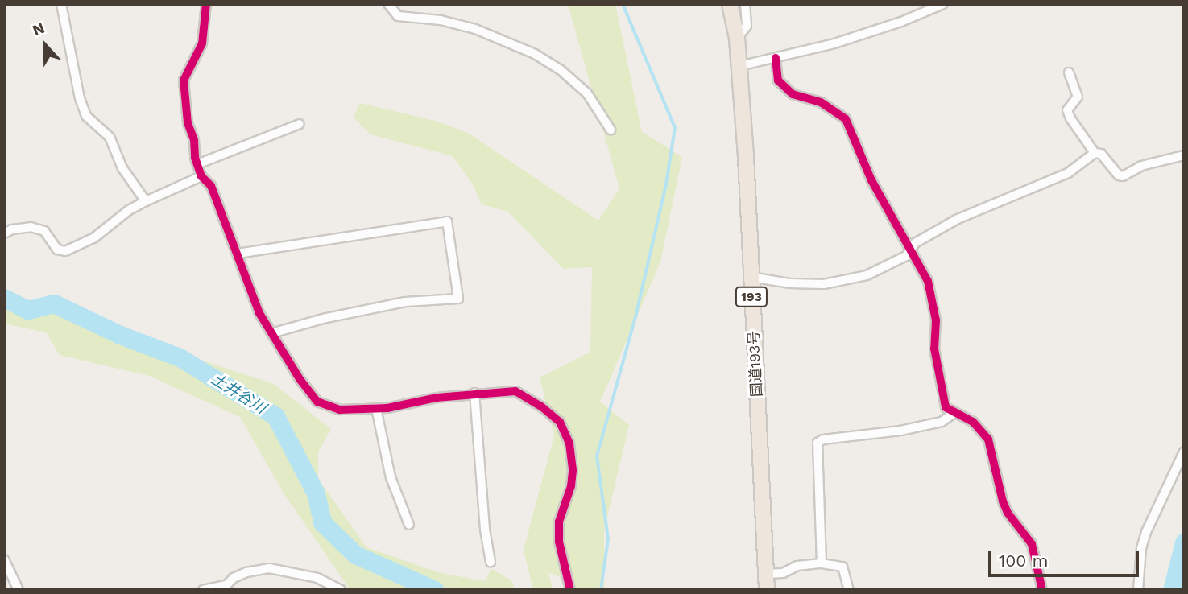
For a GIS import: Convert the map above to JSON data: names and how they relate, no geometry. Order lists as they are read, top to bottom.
{
  "streets": {
    "highway": ["193", "国道193号"]
  },
  "water": ["土井谷川"],
  "scale_bar": "100 m",
  "north": "top"
}
